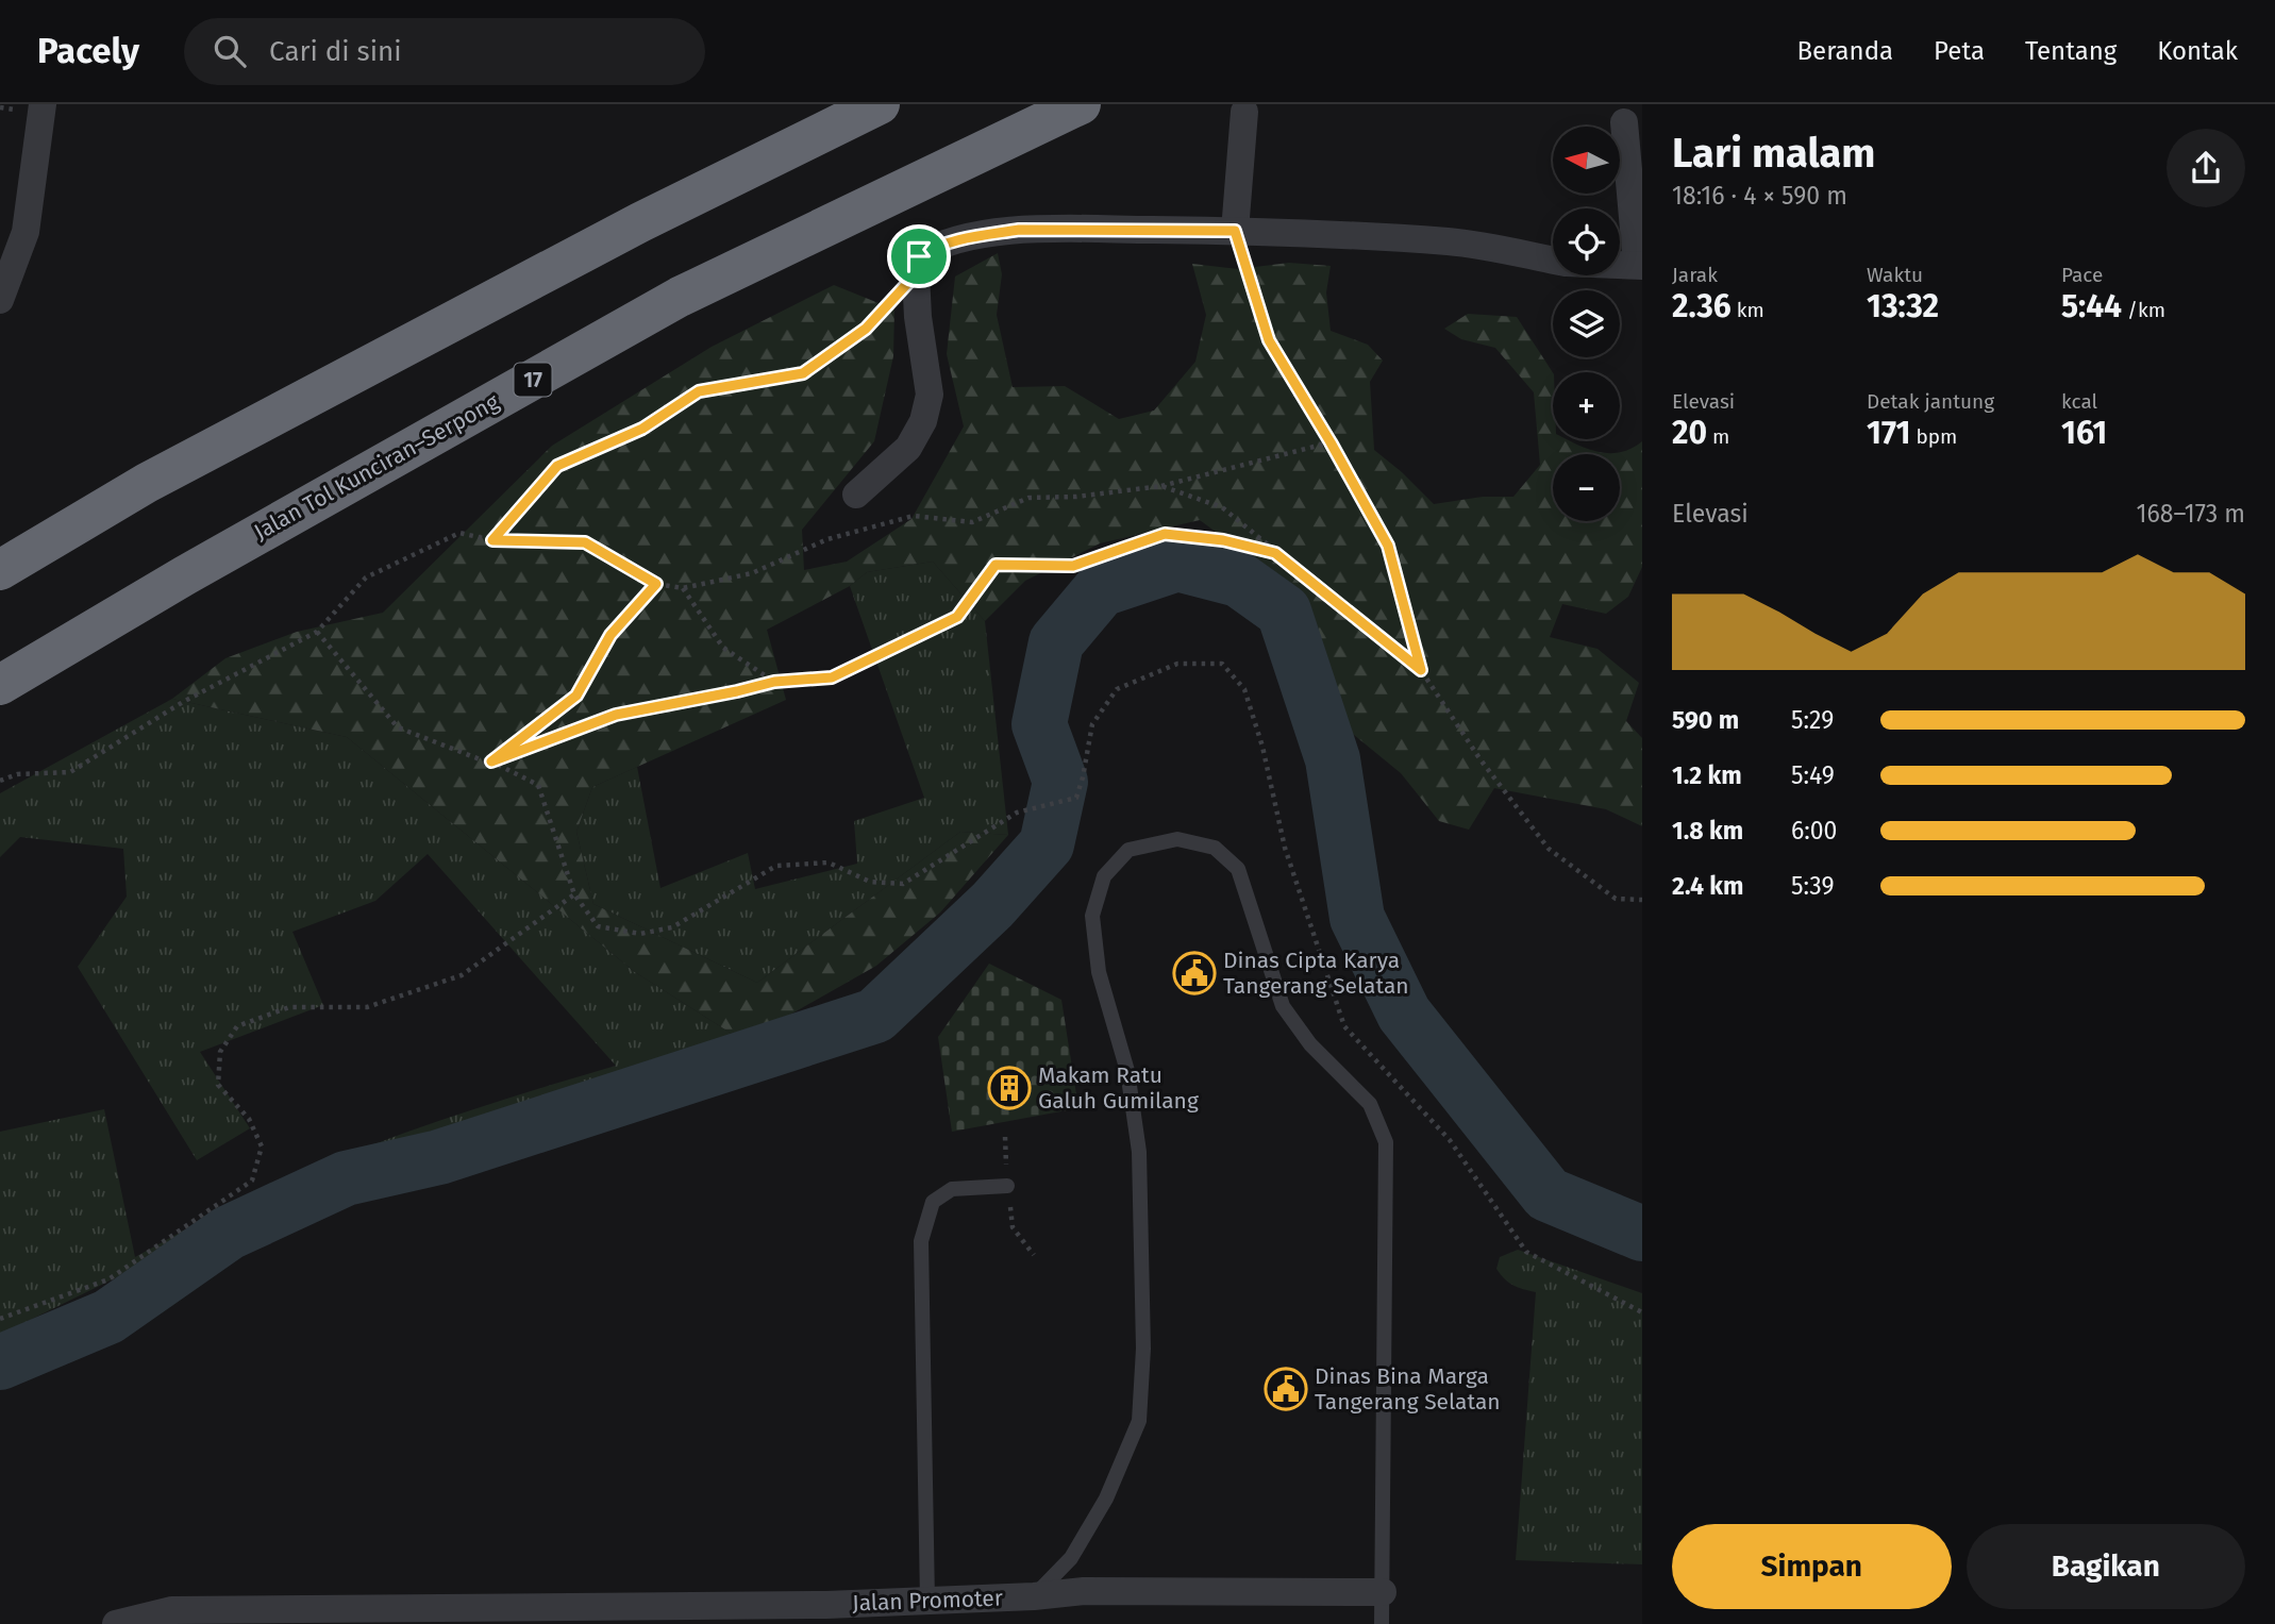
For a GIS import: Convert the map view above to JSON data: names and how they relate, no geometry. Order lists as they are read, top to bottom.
{
  "streets": {
    "highway": ["17", "Jalan Tol Kunciran–Serpong"],
    "street": ["Jalan Promoter"]
  },
  "places": {
    "public building": ["Dinas Cipta Karya Tangerang Selatan", "Dinas Bina Marga Tangerang Selatan"],
    "building": ["Makam Ratu Galuh Gumilang"]
  },
  "north": "left",
  "page": {
    "header": "Pacely",
    "search": "Cari di sini",
    "nav": [
      "Beranda",
      "Peta",
      "Tentang",
      "Kontak"
    ],
    "heading": ["Lari malam", "18:16 · 4 × 590 m"],
    "map_buttons": ["+", "−"],
    "stats": [
      ["Jarak", "2.36 km"],
      ["Waktu", "13:32"],
      ["Pace", "5:44 /km"],
      ["Elevasi", "20 m"],
      ["Detak jantung", "171 bpm"],
      ["kcal", "161"]
    ],
    "chart": ["Elevasi", "168–173 m"],
    "list": [
      {
        "name": "590 m",
        "note": "5:29"
      },
      {
        "name": "1.2 km",
        "note": "5:49"
      },
      {
        "name": "1.8 km",
        "note": "6:00"
      },
      {
        "name": "2.4 km",
        "note": "5:39"
      }
    ],
    "buttons": ["Simpan", "Bagikan"]
  }
}
